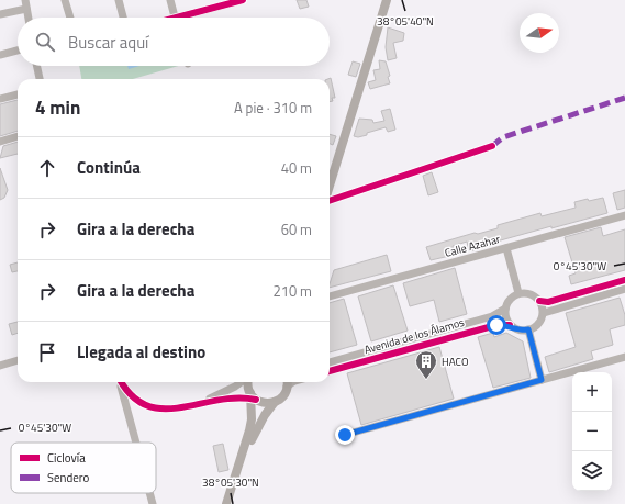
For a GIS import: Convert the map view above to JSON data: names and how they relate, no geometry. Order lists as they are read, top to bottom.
{
  "streets": {
    "street": ["Calle Azahar", "Avenida de los Álamos"]
  },
  "places": {
    "building": ["HACO"]
  },
  "legend": ["Ciclovía", "Sendero"],
  "north": "right",
  "page": {
    "search": "Buscar aquí",
    "heading": ["4 min", "A pie · 310 m"],
    "list": [
      ["Continúa", "40 m"],
      ["Gira a la derecha", "60 m"],
      ["Gira a la derecha", "210 m"],
      "Llegada al destino"
    ],
    "map_buttons": ["+", "−"]
  },
  "coordinates": ["38°05'40\"N", "0°45'30\"W", "38°05'30\"N"]
}
